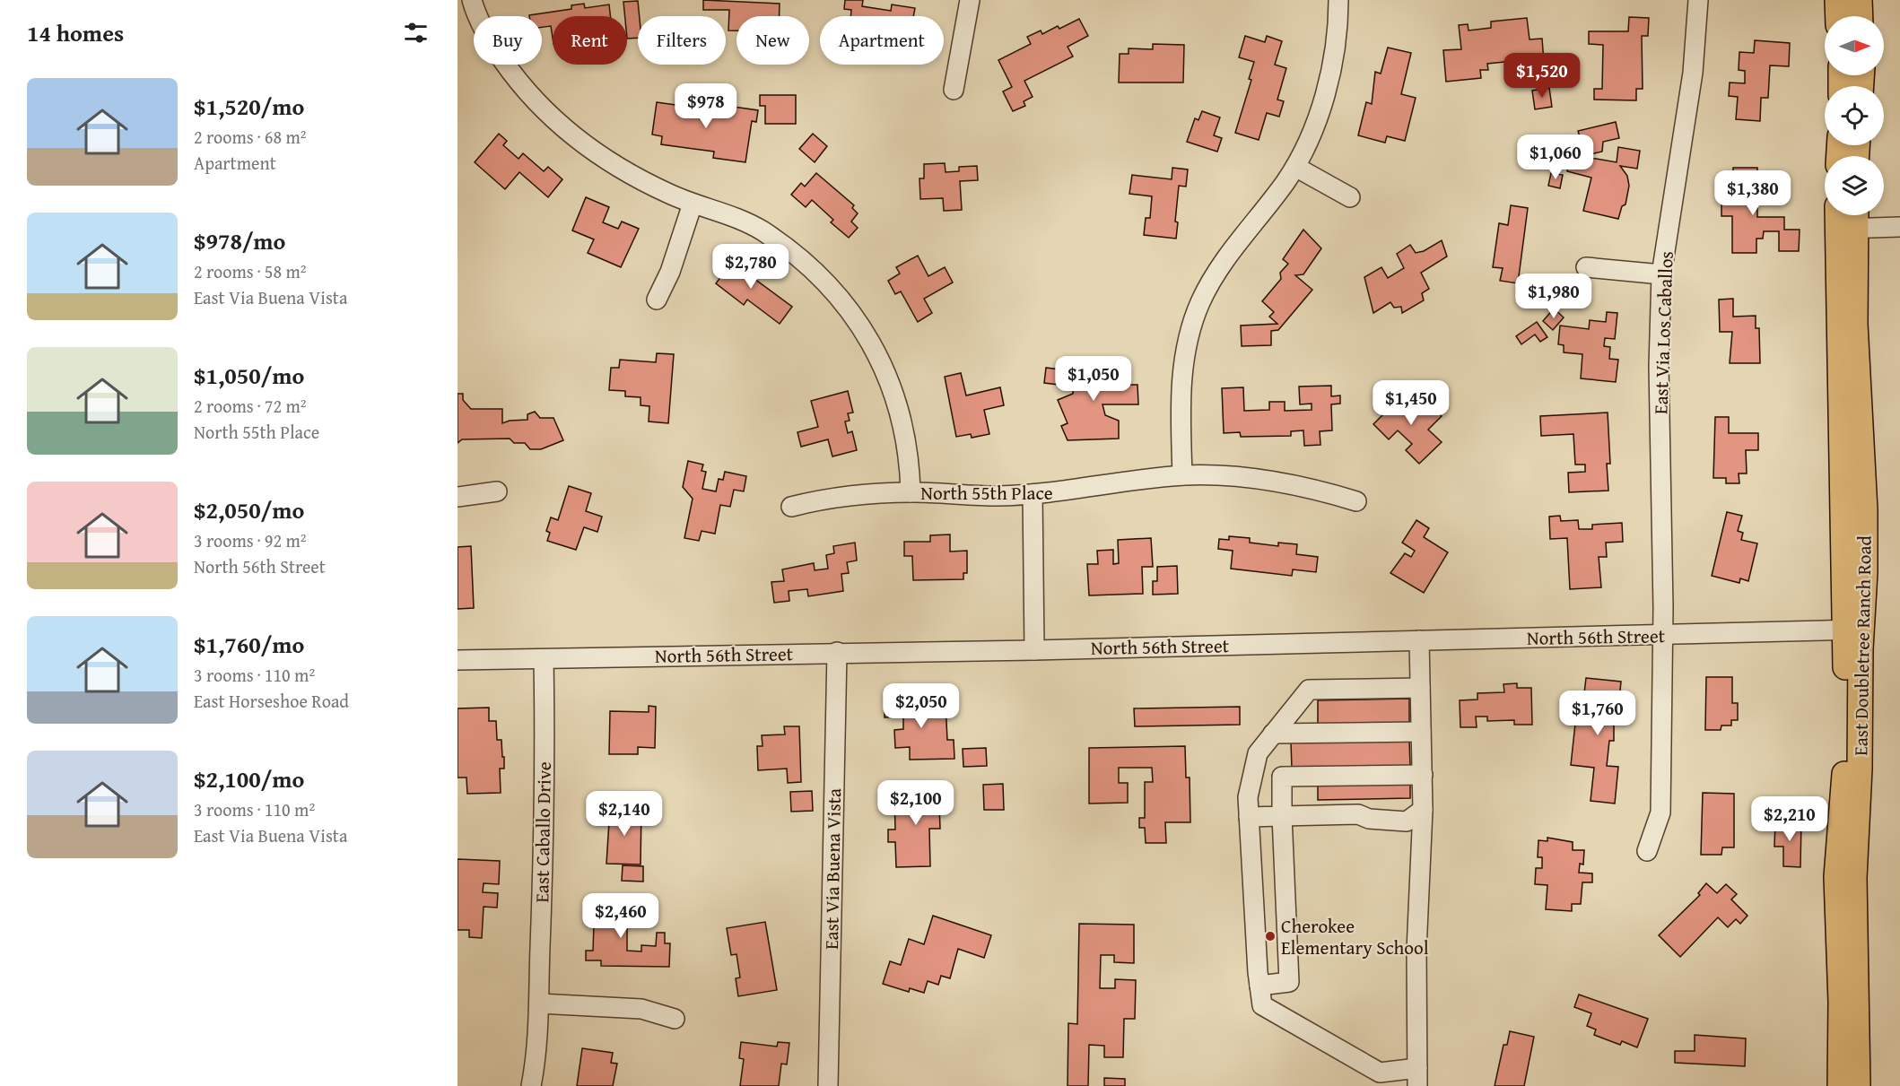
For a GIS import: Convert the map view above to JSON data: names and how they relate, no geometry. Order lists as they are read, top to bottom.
{
  "streets": {
    "main road": ["East Doubletree Ranch Road"],
    "street": [
      "East Via Los Caballos",
      "North 55th Place",
      "North 56th Street",
      "East Caballo Drive",
      "East Via Buena Vista"
    ]
  },
  "crossings": [
    ["East Via Los Caballos", "North 56th Street"],
    ["North 56th Street", "East Doubletree Ranch Road"],
    ["North 56th Street", "East Caballo Drive"],
    ["North 56th Street", "East Via Buena Vista"]
  ],
  "places": ["Cherokee Elementary School"],
  "north": "right",
  "page": {
    "heading": "14 homes",
    "chip": [
      "Buy",
      "Rent",
      "Filters",
      "New",
      "Apartment"
    ],
    "price": [
      "$1,520",
      "$978",
      "$1,060",
      "$1,380",
      "$2,780",
      "$1,980",
      "$1,050",
      "$1,450",
      "$2,050",
      "$1,760",
      "$2,100",
      "$2,140",
      "$2,210",
      "$2,460"
    ],
    "list": [
      {
        "name": "$1,520/mo",
        "note": "2 rooms · 68 m² · Apartment"
      },
      {
        "name": "$978/mo",
        "note": "2 rooms · 58 m² · East Via Buena Vista"
      },
      {
        "name": "$1,050/mo",
        "note": "2 rooms · 72 m² · North 55th Place"
      },
      {
        "name": "$2,050/mo",
        "note": "3 rooms · 92 m² · North 56th Street"
      },
      {
        "name": "$1,760/mo",
        "note": "3 rooms · 110 m² · East Horseshoe Road"
      },
      {
        "name": "$2,100/mo",
        "note": "3 rooms · 110 m² · East Via Buena Vista"
      }
    ]
  }
}
